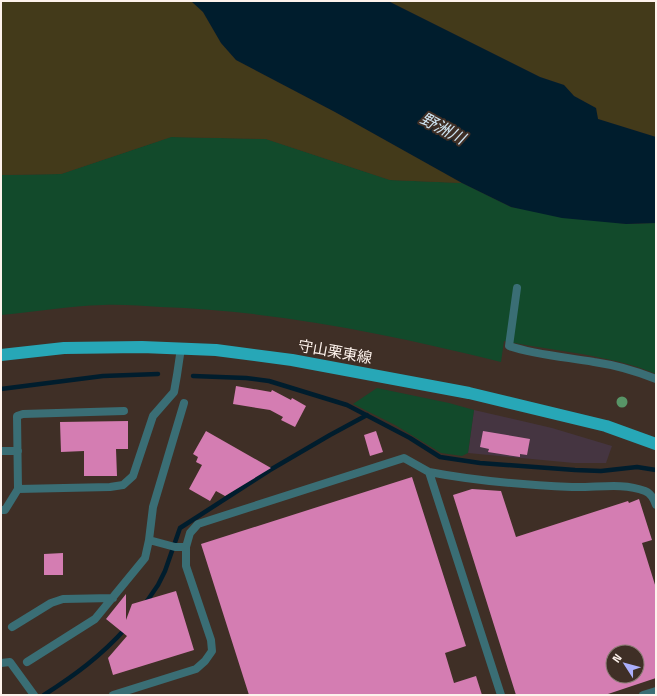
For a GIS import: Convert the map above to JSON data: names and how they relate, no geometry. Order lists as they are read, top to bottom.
{
  "streets": {
    "main road": ["守山栗東線"]
  },
  "water": ["野洲川"],
  "north": "top left"
}
